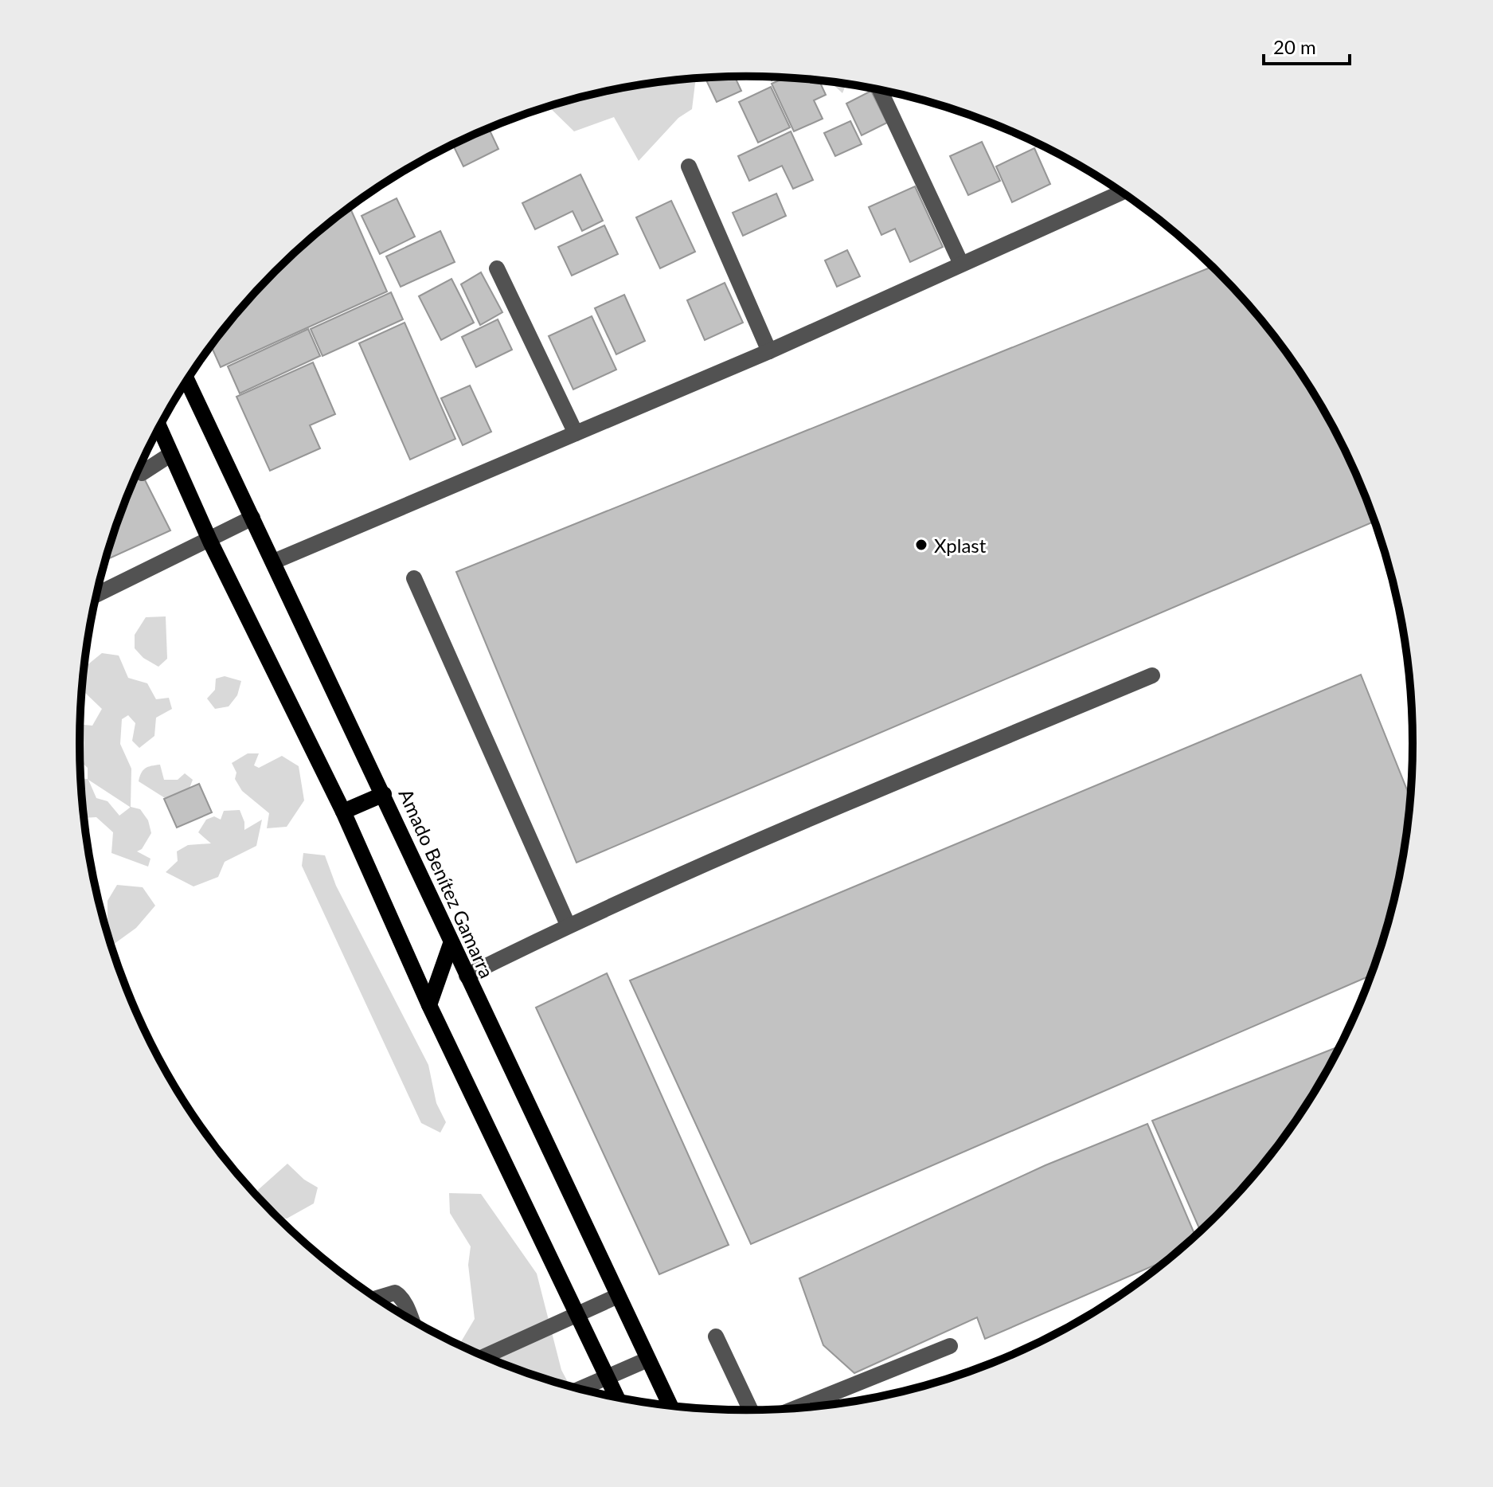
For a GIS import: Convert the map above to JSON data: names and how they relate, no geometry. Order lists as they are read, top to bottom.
{
  "streets": {
    "main road": ["Amado Benítez Gamarra"]
  },
  "places": ["Xplast"],
  "scale_bar": "20 m"
}
